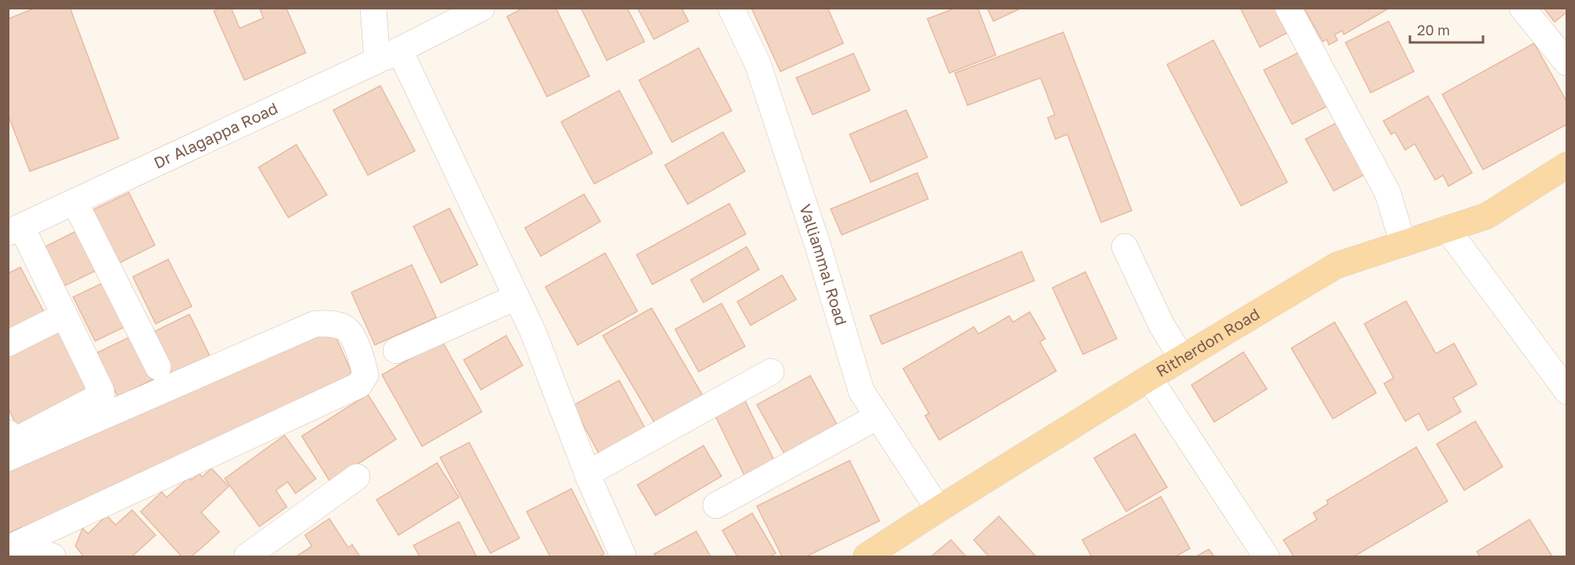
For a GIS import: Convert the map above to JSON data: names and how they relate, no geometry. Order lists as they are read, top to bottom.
{
  "streets": {
    "main road": ["Ritherdon Road"],
    "street": ["Dr Alagappa Road", "Valliammal Road"]
  },
  "crossings": [
    ["Valliammal Road", "Ritherdon Road"]
  ],
  "scale_bar": "20 m"
}
